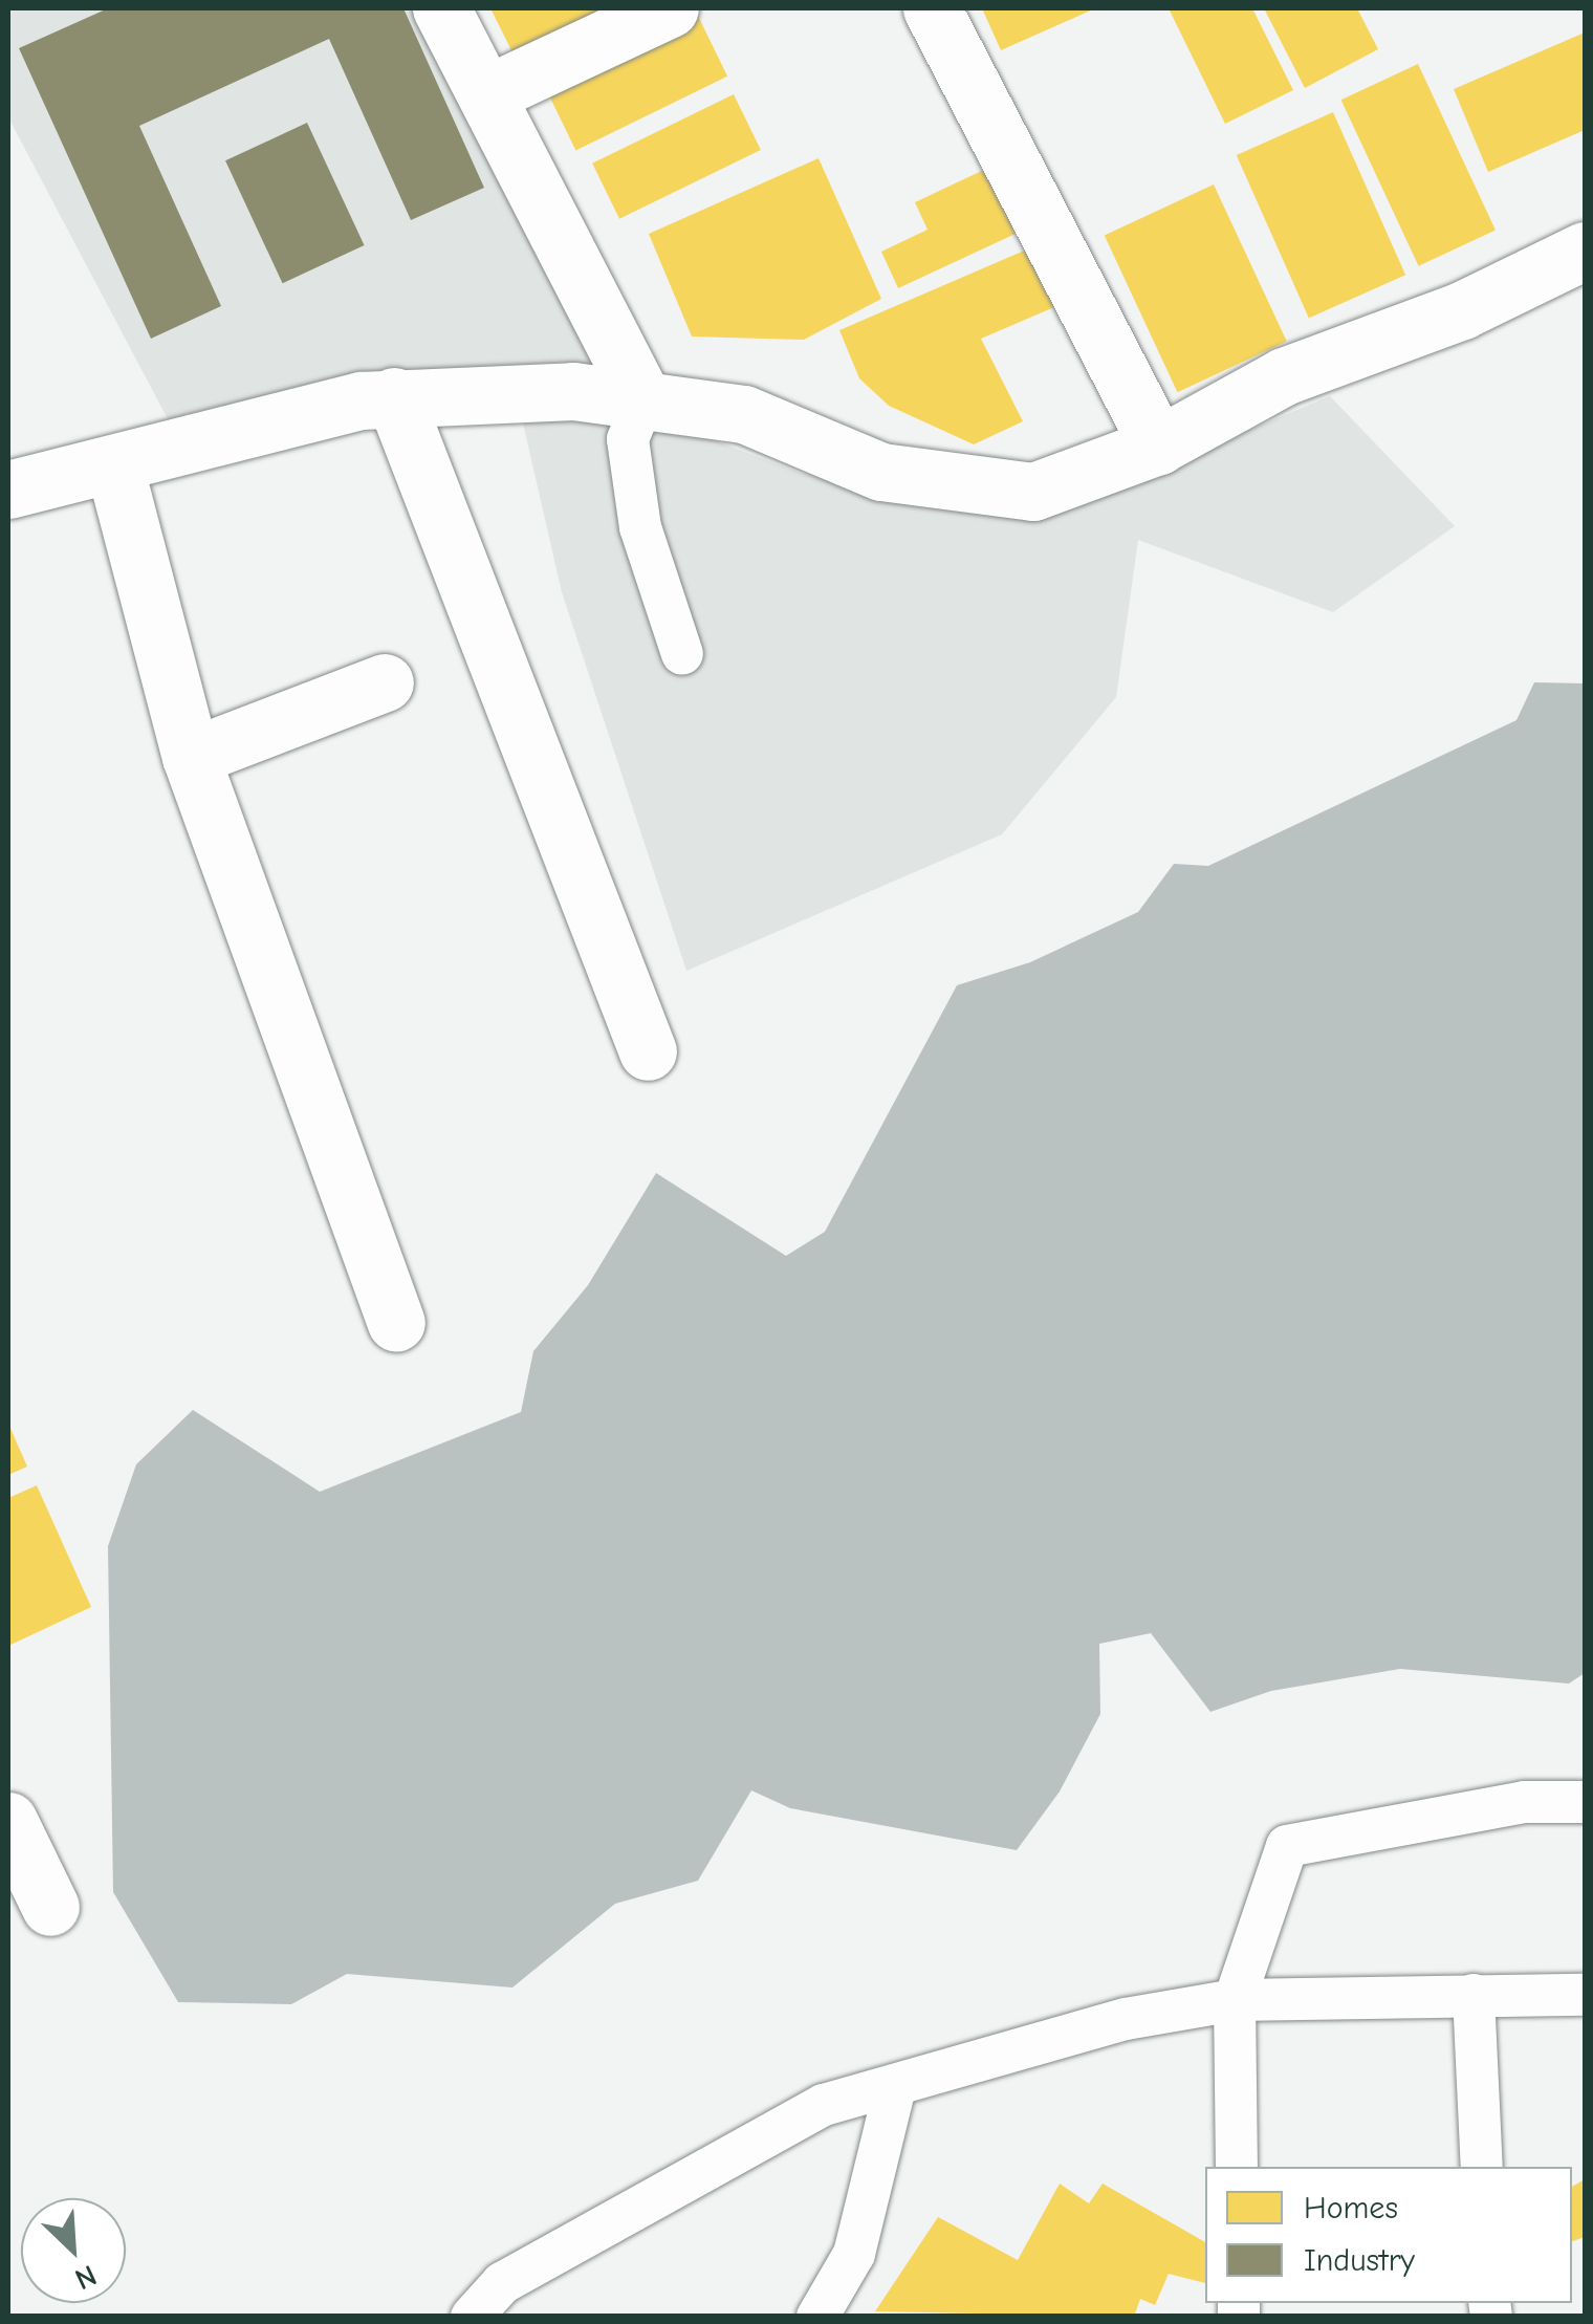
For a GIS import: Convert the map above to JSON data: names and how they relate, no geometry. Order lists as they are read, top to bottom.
{
  "legend": ["Homes", "Industry"],
  "north": "bottom right"
}
